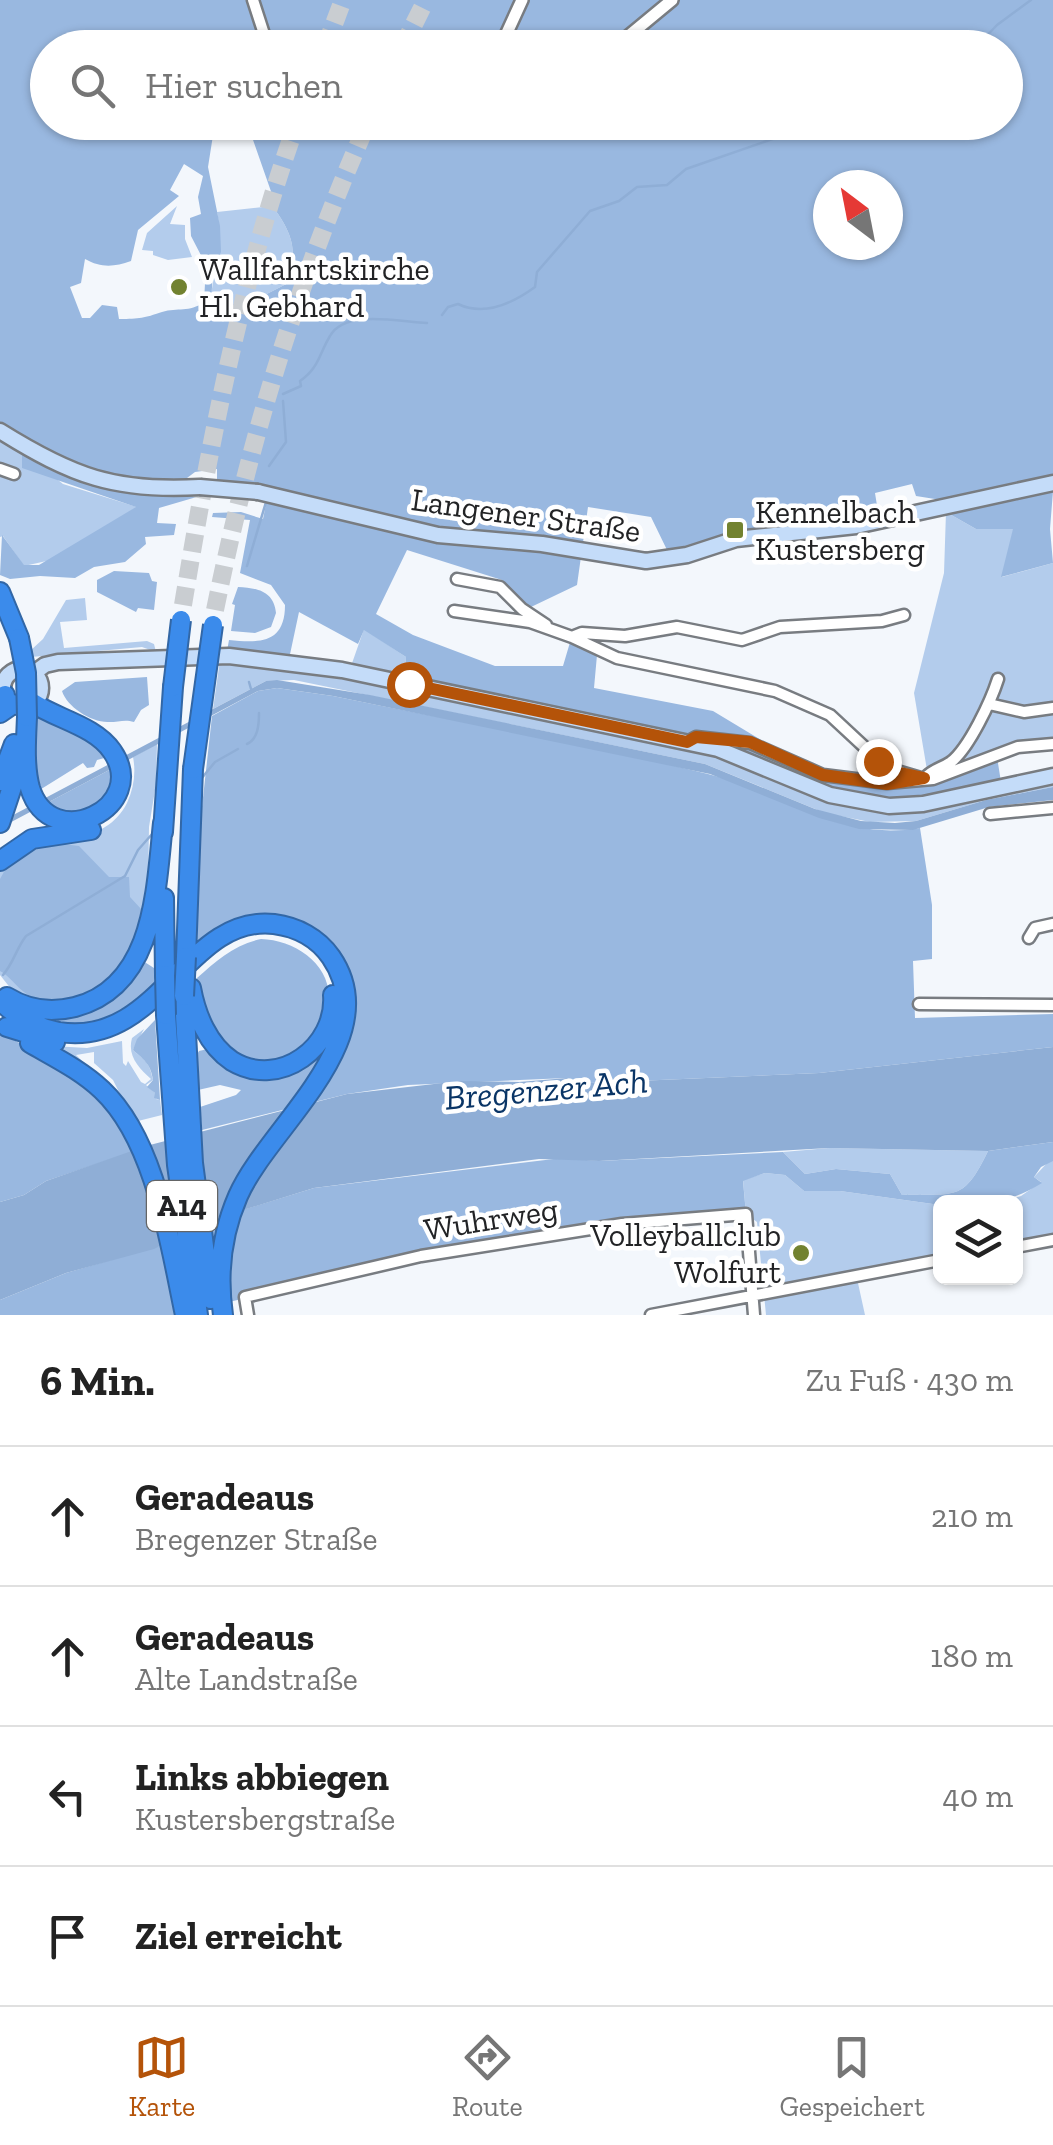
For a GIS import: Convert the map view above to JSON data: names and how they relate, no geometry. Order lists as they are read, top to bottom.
{
  "streets": {
    "highway": ["A14"],
    "main road": ["Langener Straße"],
    "street": ["Wuhrweg"]
  },
  "water": ["Bregenzer Ach"],
  "places": {
    "other": ["Wallfahrtskirche Hl. Gebhard", "Volleyballclub Wolfurt"],
    "transit": ["Kennelbach Kustersberg"]
  },
  "north": "top left",
  "page": {
    "search": "Hier suchen",
    "heading": ["6 Min.", "Zu Fuß · 430 m"],
    "list": [
      ["Geradeaus", "Bregenzer Straße", "210 m"],
      ["Geradeaus", "Alte Landstraße", "180 m"],
      ["Links abbiegen", "Kustersbergstraße", "40 m"],
      "Ziel erreicht"
    ],
    "nav": ["Karte", "Route", "Gespeichert"]
  }
}
